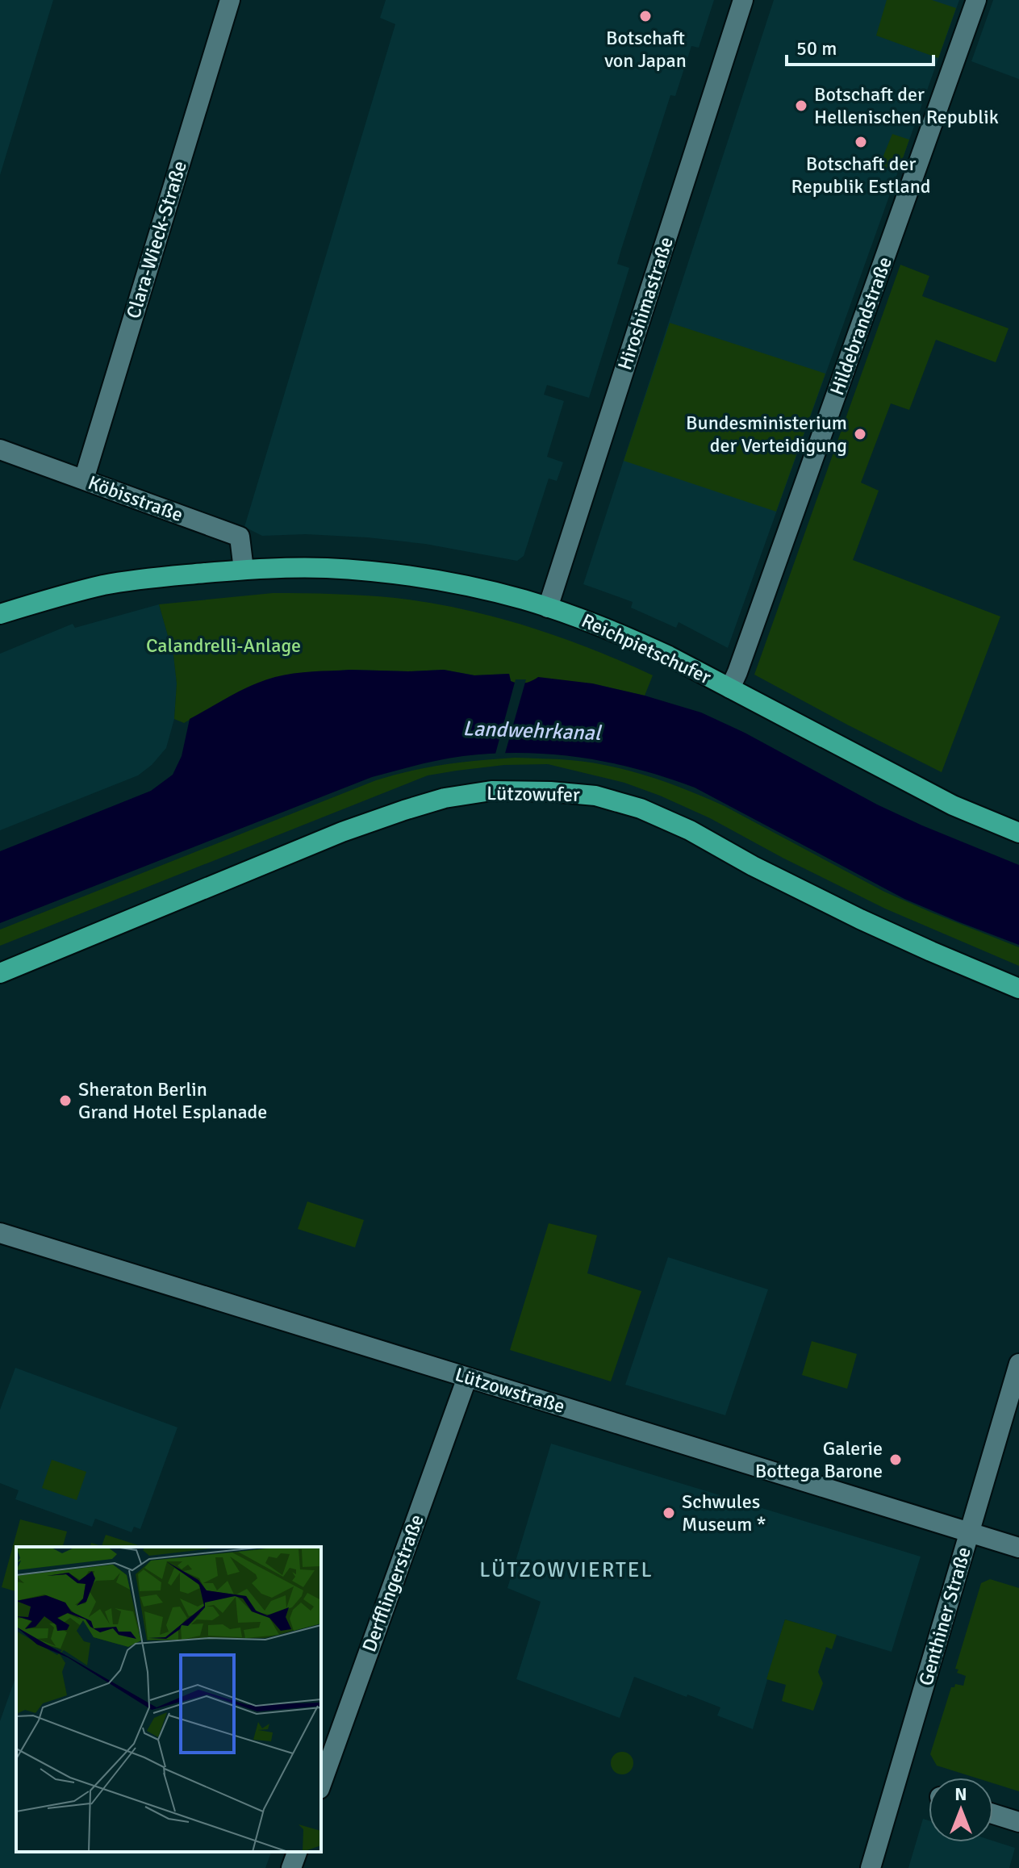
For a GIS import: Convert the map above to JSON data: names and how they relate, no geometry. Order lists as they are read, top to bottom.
{
  "streets": {
    "main road": ["Reichpietschufer", "Lützowufer"],
    "street": [
      "Clara-Wieck-Straße",
      "Hiroshimastraße",
      "Hildebrandstraße",
      "Köbisstraße",
      "Lützowstraße",
      "Derfflingerstraße",
      "Genthiner Straße"
    ]
  },
  "crossings": [
    ["Clara-Wieck-Straße", "Köbisstraße"],
    ["Hiroshimastraße", "Reichpietschufer"],
    ["Hildebrandstraße", "Reichpietschufer"],
    ["Köbisstraße", "Reichpietschufer"],
    ["Lützowstraße", "Derfflingerstraße"],
    ["Lützowstraße", "Genthiner Straße"]
  ],
  "districts": ["LÜTZOWVIERTEL"],
  "water": ["Landwehrkanal"],
  "parks": ["Calandrelli-Anlage"],
  "places": [
    "Botschaft von Japan",
    "Botschaft der Hellenischen Republik",
    "Botschaft der Republik Estland",
    "Bundesministerium der Verteidigung",
    "Sheraton Berlin Grand Hotel Esplanade",
    "Galerie Bottega Barone",
    "Schwules Museum *"
  ],
  "scale_bar": "50 m",
  "north": "top"
}
